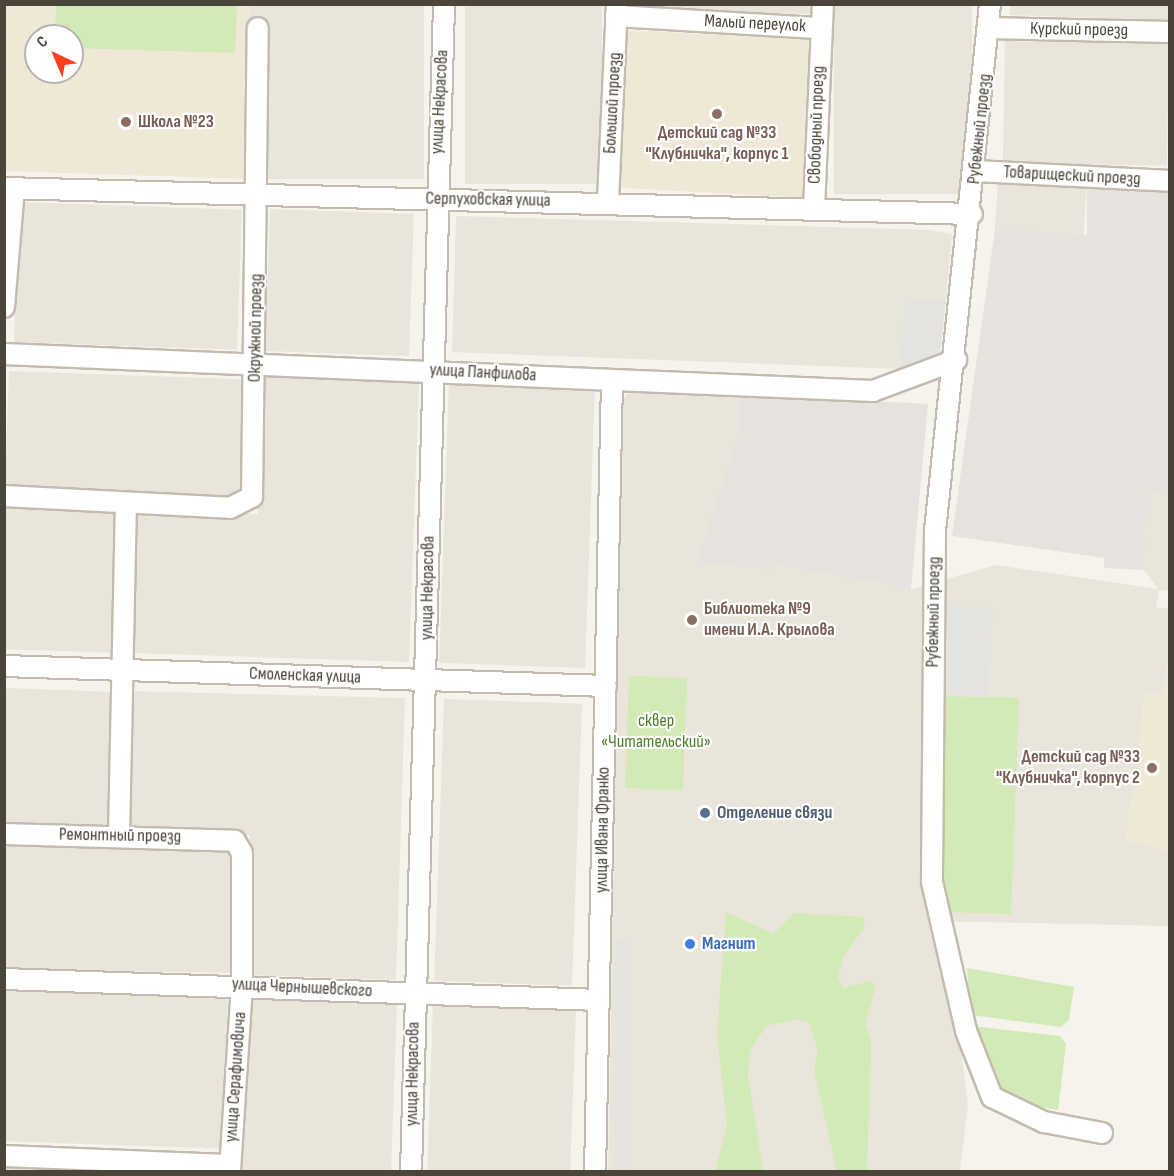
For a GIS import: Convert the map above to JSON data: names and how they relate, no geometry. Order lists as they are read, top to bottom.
{
  "streets": {
    "street": [
      "Малый переулок",
      "Курский проезд",
      "улица Некрасова",
      "Большой проезд",
      "Свободный проезд",
      "Рубежный проезд",
      "Товарищеский проезд",
      "Серпуховская улица",
      "Окружной проезд",
      "улица Панфилова",
      "Смоленская улица",
      "улица Ивана Франко",
      "Ремонтный проезд",
      "улица Чернышевского",
      "улица Серафимовича"
    ]
  },
  "crossings": [
    ["Малый переулок", "Большой проезд"],
    ["Малый переулок", "Свободный проезд"],
    ["Курский проезд", "Рубежный проезд"],
    ["улица Некрасова", "Серпуховская улица"],
    ["улица Некрасова", "улица Панфилова"],
    ["улица Некрасова", "Смоленская улица"],
    ["улица Некрасова", "улица Чернышевского"],
    ["Большой проезд", "Серпуховская улица"],
    ["Свободный проезд", "Серпуховская улица"],
    ["Рубежный проезд", "Товарищеский проезд"],
    ["Рубежный проезд", "Серпуховская улица"],
    ["Рубежный проезд", "улица Панфилова"],
    ["Серпуховская улица", "Окружной проезд"],
    ["Окружной проезд", "улица Панфилова"],
    ["улица Панфилова", "улица Ивана Франко"],
    ["Смоленская улица", "улица Ивана Франко"],
    ["улица Ивана Франко", "улица Чернышевского"],
    ["Ремонтный проезд", "улица Серафимовича"],
    ["улица Чернышевского", "улица Серафимовича"]
  ],
  "parks": ["сквер «Читательский»"],
  "places": [
    "Детский сад №33 \"Клубничка\", корпус 1",
    "Школа №23",
    "Библиотека №9 имени И.А. Крылова",
    "Детский сад №33 \"Клубничка\", корпус 2",
    "Отделение связи",
    "Магнит"
  ],
  "north": "top left"
}
